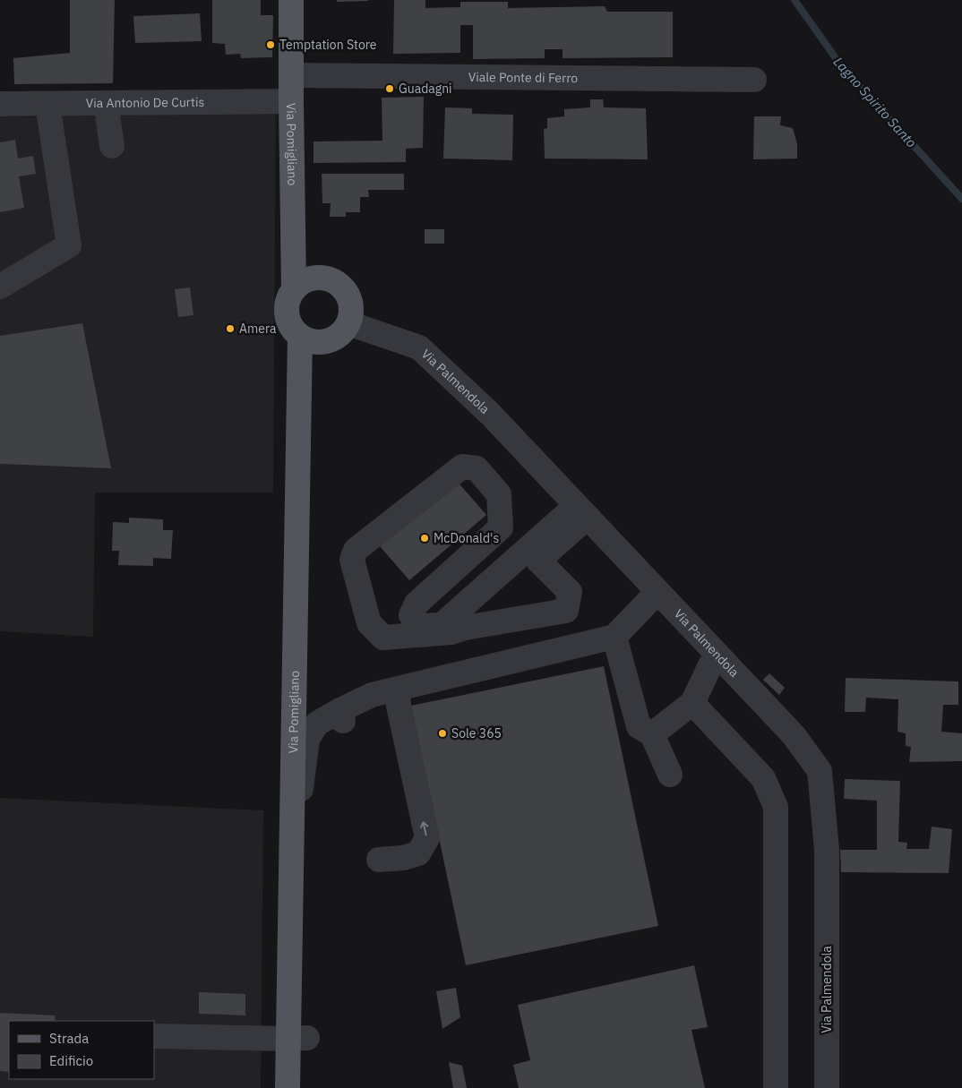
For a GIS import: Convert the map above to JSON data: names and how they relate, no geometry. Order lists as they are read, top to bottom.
{
  "streets": {
    "main road": ["Via Pomigliano"],
    "street": ["Viale Ponte di Ferro", "Via Antonio De Curtis", "Via Palmendola"]
  },
  "crossings": [
    ["Viale Ponte di Ferro", "Via Pomigliano"],
    ["Via Antonio De Curtis", "Via Pomigliano"],
    ["Via Pomigliano", "Via Palmendola"]
  ],
  "water": ["Lagno Spirito Santo"],
  "places": [
    "Temptation Store",
    "Guadagni",
    "Amera",
    "McDonald's",
    "Sole 365"
  ],
  "legend": ["Strada", "Edificio"]
}
